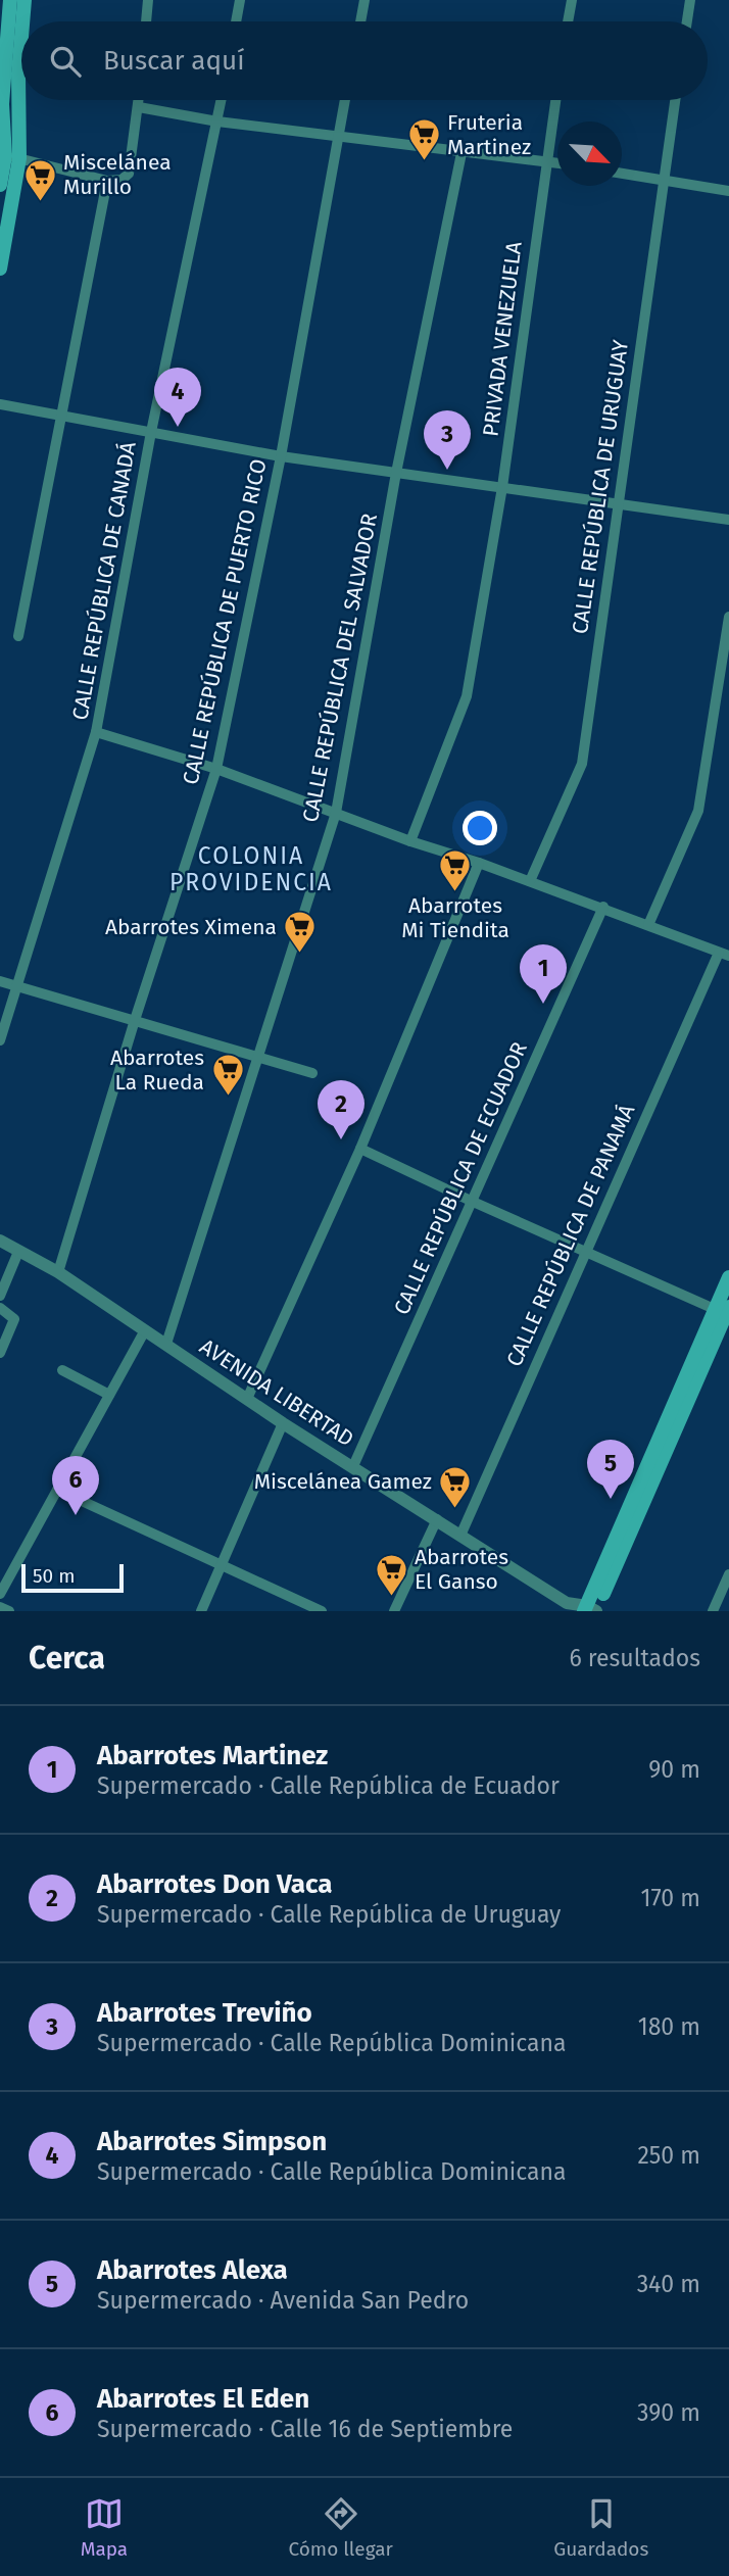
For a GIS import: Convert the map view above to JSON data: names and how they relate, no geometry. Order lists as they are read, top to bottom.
{
  "streets": {
    "street": [
      "PRIVADA VENEZUELA",
      "CALLE REPÚBLICA DE URUGUAY",
      "CALLE REPÚBLICA DE CANADÁ",
      "CALLE REPÚBLICA DE PUERTO RICO",
      "CALLE REPÚBLICA DEL SALVADOR",
      "CALLE REPÚBLICA DE ECUADOR",
      "CALLE REPÚBLICA DE PANAMÁ",
      "AVENIDA LIBERTAD"
    ]
  },
  "crossings": [
    ["CALLE REPÚBLICA DE PUERTO RICO", "AVENIDA LIBERTAD"],
    ["CALLE REPÚBLICA DEL SALVADOR", "AVENIDA LIBERTAD"],
    ["CALLE REPÚBLICA DE ECUADOR", "AVENIDA LIBERTAD"],
    ["CALLE REPÚBLICA DE PANAMÁ", "AVENIDA LIBERTAD"]
  ],
  "districts": ["COLONIA PROVIDENCIA"],
  "places": {
    "supermarket": [
      "Fruteria Martinez",
      "Miscelánea Murillo",
      "Abarrotes Mi Tiendita",
      "Abarrotes Ximena",
      "Abarrotes La Rueda",
      "Miscelánea Gamez",
      "Abarrotes El Ganso"
    ]
  },
  "scale_bar": "50 m",
  "north": "bottom right",
  "page": {
    "search": "Buscar aquí",
    "pins": [
      "4",
      "3",
      "1",
      "2",
      "5",
      "6"
    ],
    "scale": "50 m",
    "heading": ["Cerca", "6 resultados"],
    "list": [
      {
        "mark": "1",
        "name": "Abarrotes Martinez",
        "note": "Supermercado · Calle República de Ecuador",
        "value": "90 m"
      },
      {
        "mark": "2",
        "name": "Abarrotes Don Vaca",
        "note": "Supermercado · Calle República de Uruguay",
        "value": "170 m"
      },
      {
        "mark": "3",
        "name": "Abarrotes Treviño",
        "note": "Supermercado · Calle República Dominicana",
        "value": "180 m"
      },
      {
        "mark": "4",
        "name": "Abarrotes Simpson",
        "note": "Supermercado · Calle República Dominicana",
        "value": "250 m"
      },
      {
        "mark": "5",
        "name": "Abarrotes Alexa",
        "note": "Supermercado · Avenida San Pedro",
        "value": "340 m"
      },
      {
        "mark": "6",
        "name": "Abarrotes El Eden",
        "note": "Supermercado · Calle 16 de Septiembre",
        "value": "390 m"
      }
    ],
    "nav": ["Mapa", "Cómo llegar", "Guardados"]
  }
}
